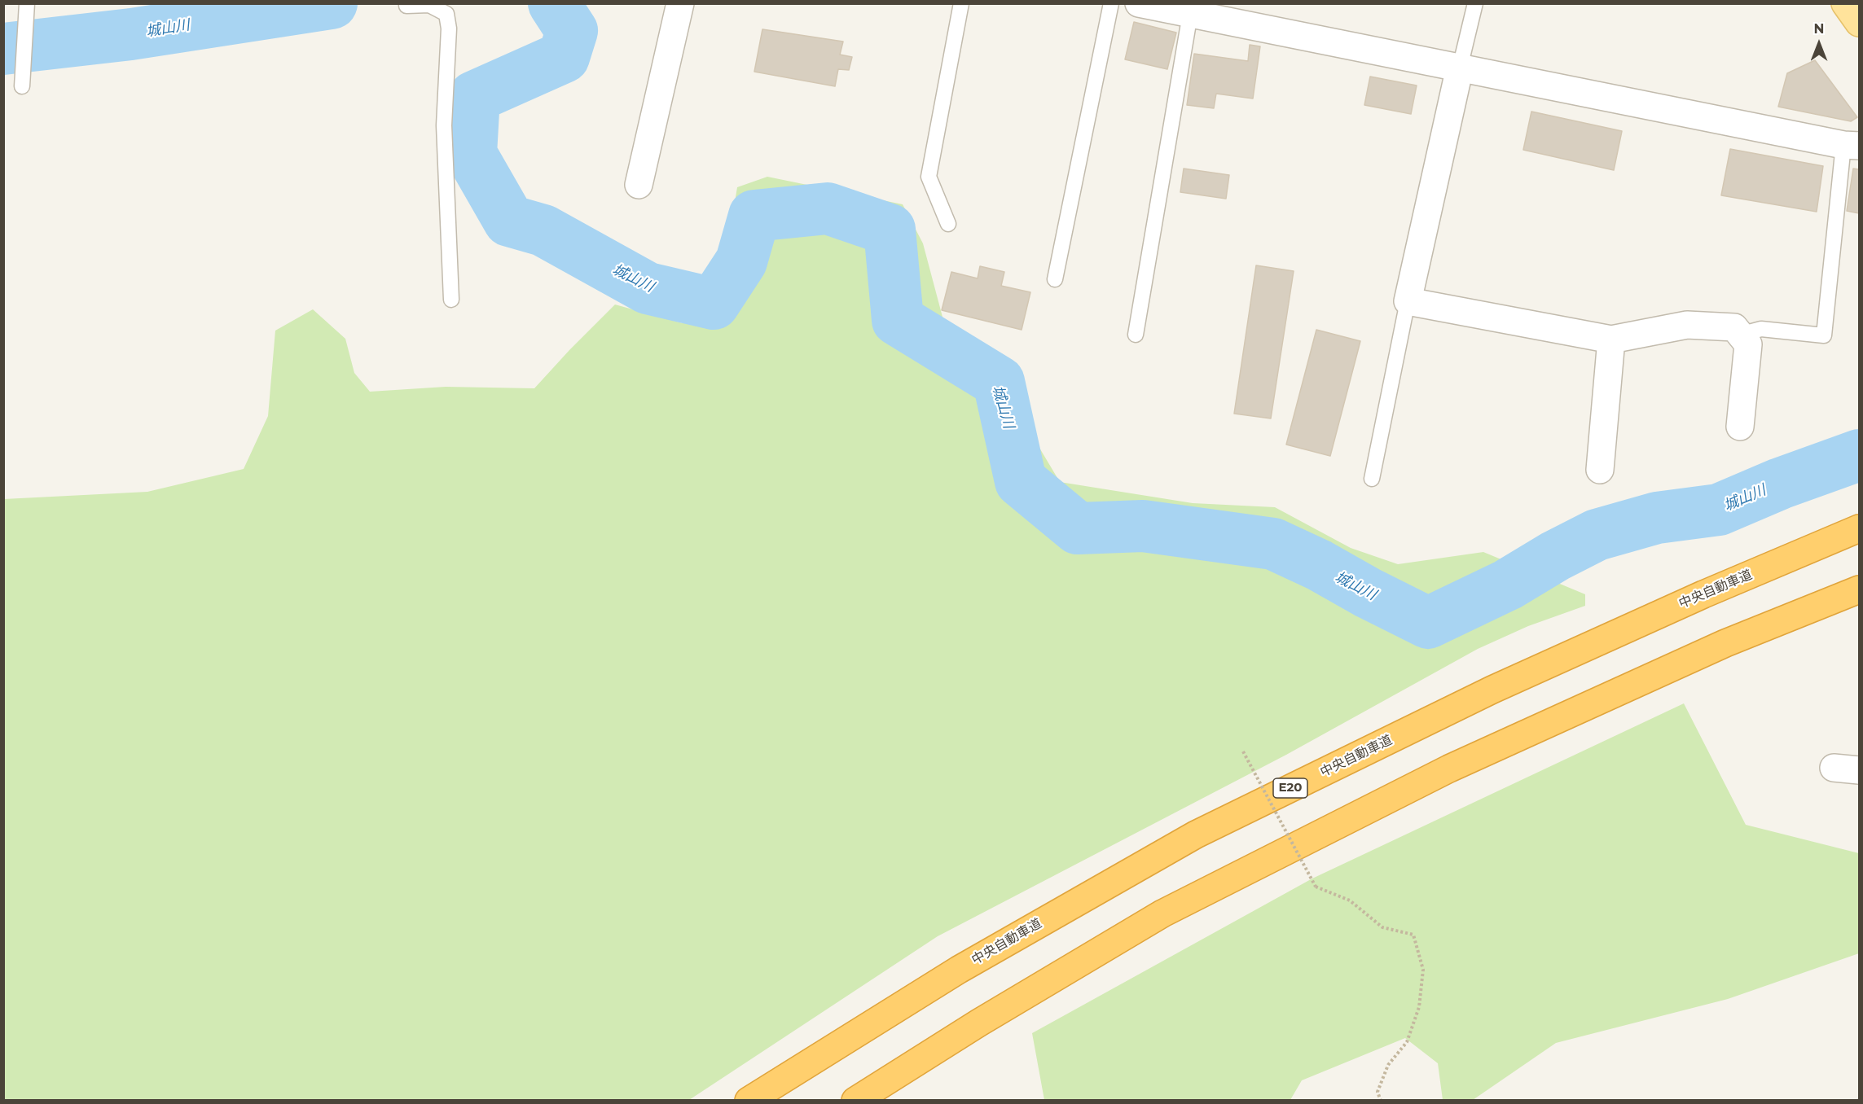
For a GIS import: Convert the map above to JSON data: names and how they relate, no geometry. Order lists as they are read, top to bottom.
{
  "streets": {
    "highway": ["中央自動車道", "E20"]
  },
  "water": ["城山川"],
  "north": "top"
}
